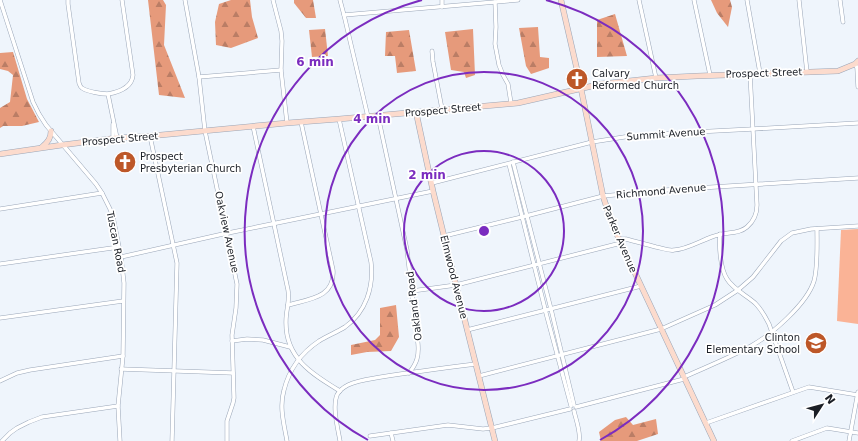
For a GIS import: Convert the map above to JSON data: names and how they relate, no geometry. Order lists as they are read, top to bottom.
{
  "streets": {
    "street": [
      "Prospect Street",
      "Summit Avenue",
      "Richmond Avenue",
      "Oakview Avenue",
      "Parker Avenue",
      "Tuscan Road",
      "Elmwood Avenue",
      "Oakland Road"
    ]
  },
  "crossings": [
    ["Prospect Street", "Oakview Avenue"],
    ["Prospect Street", "Parker Avenue"],
    ["Prospect Street", "Tuscan Road"],
    ["Prospect Street", "Elmwood Avenue"],
    ["Prospect Street", "Oakland Road"],
    ["Summit Avenue", "Parker Avenue"],
    ["Summit Avenue", "Elmwood Avenue"],
    ["Richmond Avenue", "Parker Avenue"],
    ["Richmond Avenue", "Elmwood Avenue"]
  ],
  "places": {
    "church": ["Calvary Reformed Church", "Prospect Presbyterian Church"],
    "school or university": ["Clinton Elementary School"]
  },
  "north": "top right",
  "rings": ["6 min", "4 min", "2 min"]
}
